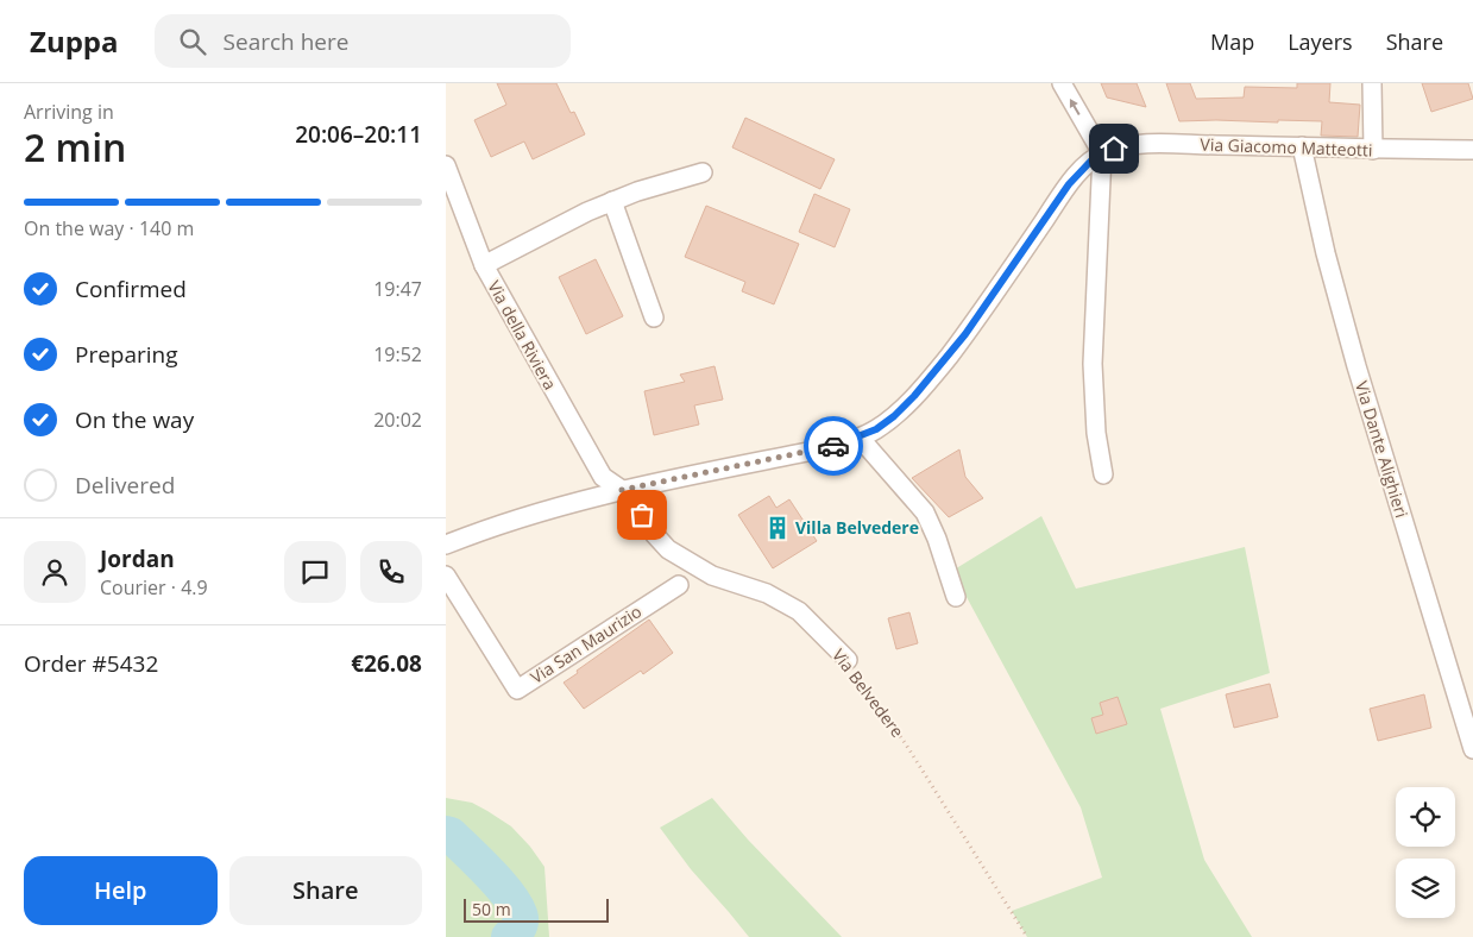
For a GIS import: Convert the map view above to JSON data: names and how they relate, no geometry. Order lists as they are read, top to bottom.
{
  "streets": {
    "street": [
      "Via Giacomo Matteotti",
      "Via della Riviera",
      "Via Dante Alighieri",
      "Via San Maurizio",
      "Via Belvedere"
    ]
  },
  "crossings": [
    ["Via Giacomo Matteotti", "Via della Riviera"],
    ["Via Giacomo Matteotti", "Via Dante Alighieri"],
    ["Via Giacomo Matteotti", "Via Belvedere"],
    ["Via della Riviera", "Via Belvedere"]
  ],
  "places": {
    "building": ["Villa Belvedere"]
  },
  "scale_bar": "50 m",
  "page": {
    "header": "Zuppa",
    "search": "Search here",
    "nav": ["Map", "Layers", "Share"],
    "heading": ["2 min", "Arriving in", "20:06–20:11"],
    "panel": [
      "Jordan",
      "Courier · 4.9",
      "Order #5432",
      "€26.08"
    ],
    "bar": "On the way · 140 m",
    "list": [
      ["Confirmed", "19:47"],
      ["Preparing", "19:52"],
      ["On the way", "20:02"],
      "Delivered"
    ],
    "buttons": ["Help", "Share"],
    "scale": "50 m"
  }
}
